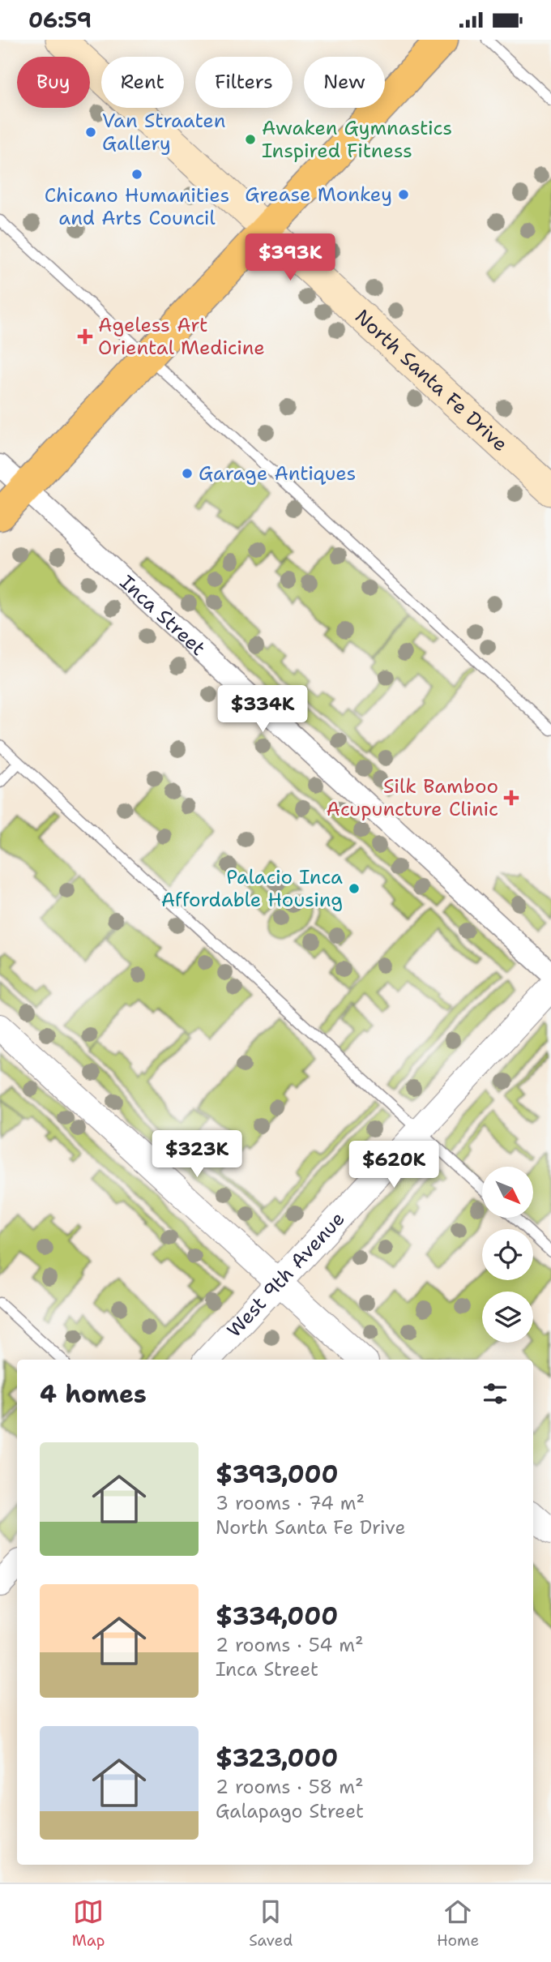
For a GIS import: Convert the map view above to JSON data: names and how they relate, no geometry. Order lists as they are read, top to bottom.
{
  "streets": {
    "main road": ["North Santa Fe Drive"],
    "street": ["Inca Street", "West 9th Avenue"]
  },
  "places": {
    "other": [
      "Van Straaten Gallery",
      "Awaken Gymnastics Inspired Fitness",
      "Chicano Humanities and Arts Council",
      "Grease Monkey",
      "Garage Antiques",
      "Palacio Inca Affordable Housing"
    ],
    "health": ["Ageless Art Oriental Medicine", "Silk Bamboo Acupuncture Clinic"]
  },
  "north": "bottom right",
  "page": {
    "status": "06:59",
    "chip": [
      "Buy",
      "Rent",
      "Filters",
      "New"
    ],
    "price": [
      "$393K",
      "$334K",
      "$323K",
      "$620K"
    ],
    "heading": "4 homes",
    "list": [
      {
        "name": "$393,000",
        "note": "3 rooms · 74 m² · North Santa Fe Drive"
      },
      {
        "name": "$334,000",
        "note": "2 rooms · 54 m² · Inca Street"
      },
      {
        "name": "$323,000",
        "note": "2 rooms · 58 m² · Galapago Street"
      }
    ],
    "tabs": ["Map", "Saved", "Home"]
  }
}
